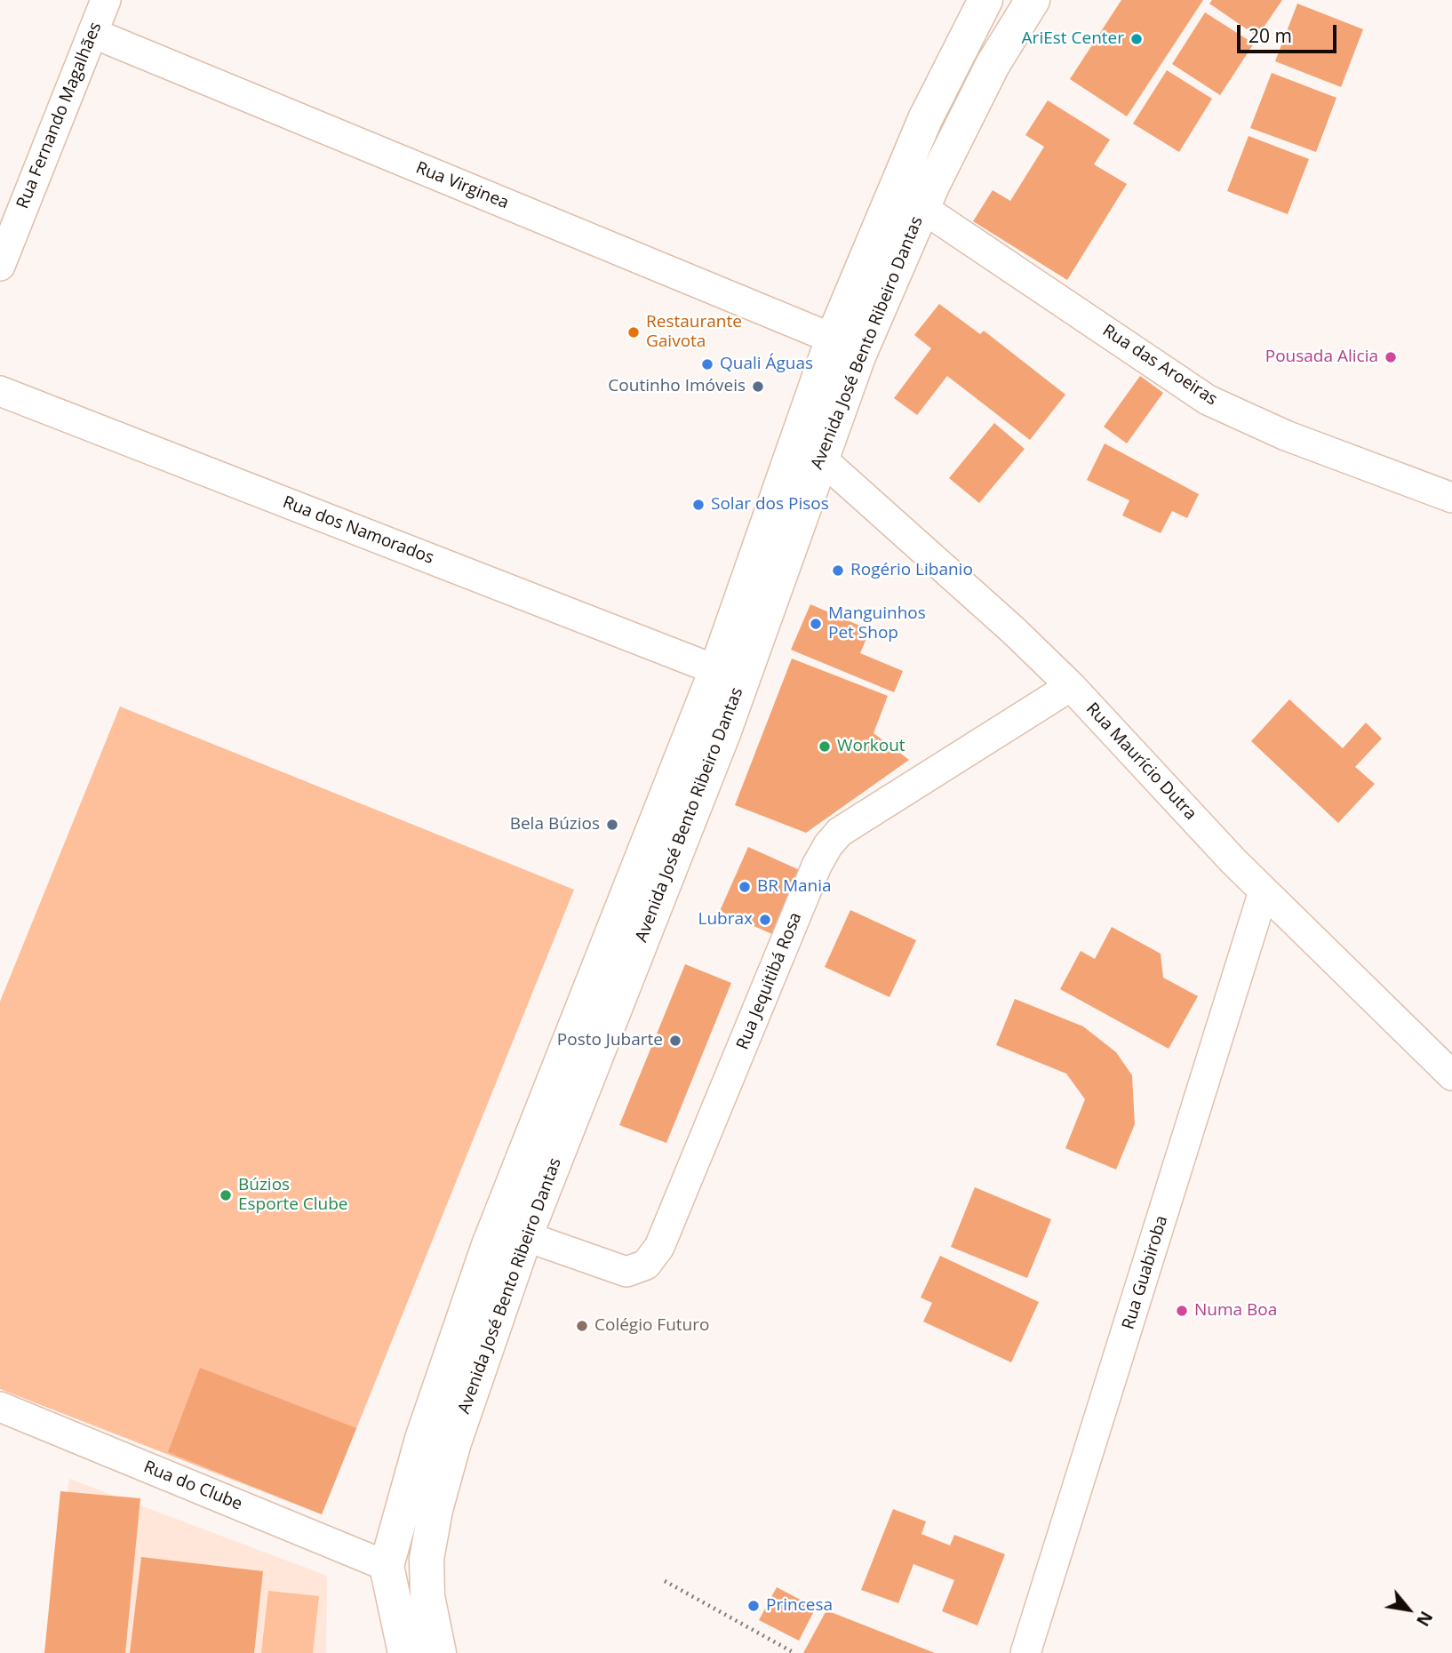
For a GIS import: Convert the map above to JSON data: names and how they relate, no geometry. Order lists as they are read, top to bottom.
{
  "streets": {
    "main road": ["Avenida José Bento Ribeiro Dantas"],
    "street": [
      "Rua Fernando Magalhães",
      "Rua Virginea",
      "Rua das Aroeiras",
      "Rua dos Namorados",
      "Rua Maurício Dutra",
      "Rua Jequitibá Rosa",
      "Rua Guabiroba",
      "Rua do Clube"
    ]
  },
  "crossings": [
    ["Rua Fernando Magalhães", "Rua Virginea"],
    ["Rua Virginea", "Avenida José Bento Ribeiro Dantas"],
    ["Avenida José Bento Ribeiro Dantas", "Rua das Aroeiras"],
    ["Avenida José Bento Ribeiro Dantas", "Rua dos Namorados"],
    ["Avenida José Bento Ribeiro Dantas", "Rua Maurício Dutra"],
    ["Avenida José Bento Ribeiro Dantas", "Rua Jequitibá Rosa"],
    ["Avenida José Bento Ribeiro Dantas", "Rua do Clube"],
    ["Rua Maurício Dutra", "Rua Jequitibá Rosa"],
    ["Rua Maurício Dutra", "Rua Guabiroba"]
  ],
  "places": [
    "AriEst Center",
    "Restaurante Gaivota",
    "Pousada Alicia",
    "Quali Águas",
    "Coutinho Imóveis",
    "Solar dos Pisos",
    "Rogério Libanio",
    "Manguinhos Pet Shop",
    "Workout",
    "Bela Búzios",
    "BR Mania",
    "Lubrax",
    "Posto Jubarte",
    "Búzios Esporte Clube",
    "Numa Boa",
    "Colégio Futuro",
    "Princesa"
  ],
  "scale_bar": "20 m",
  "north": "bottom right"
}
